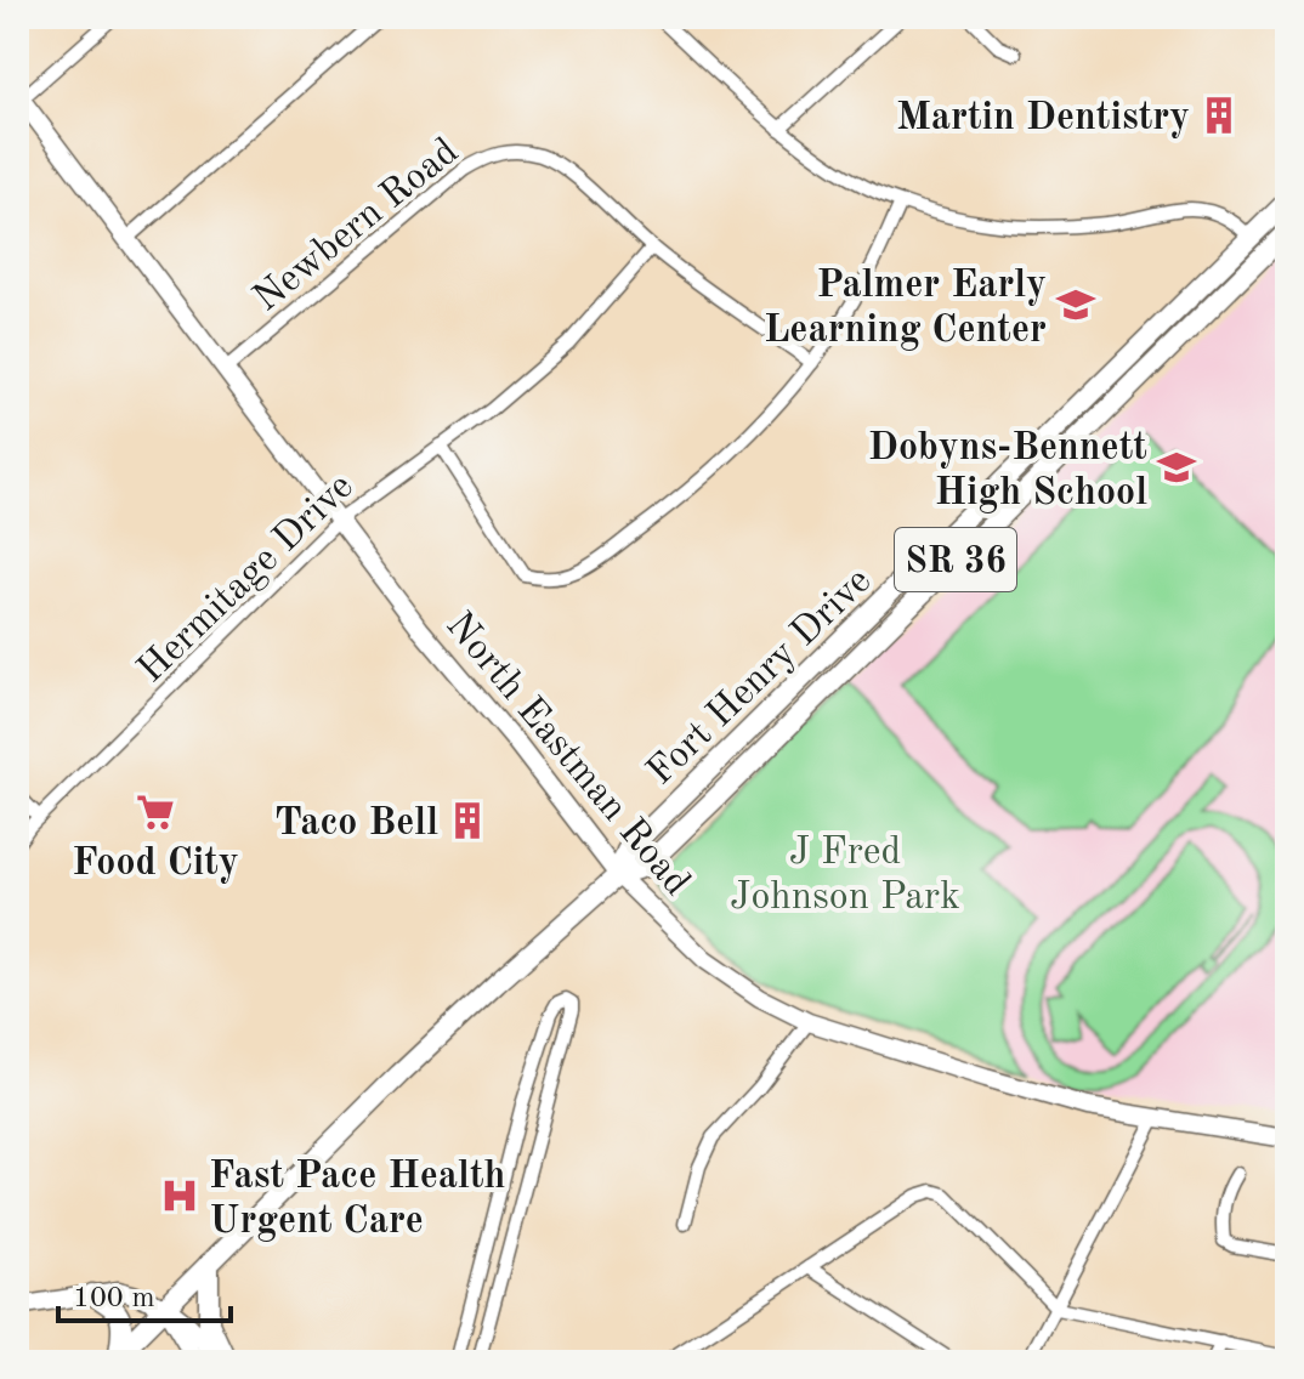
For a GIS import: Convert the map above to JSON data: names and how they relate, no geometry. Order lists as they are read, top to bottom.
{
  "streets": {
    "main road": ["SR 36", "Fort Henry Drive", "North Eastman Road"],
    "street": ["Newbern Road", "Hermitage Drive"]
  },
  "crossings": [
    ["Newbern Road", "Hermitage Drive"],
    ["Newbern Road", "North Eastman Road"],
    ["Hermitage Drive", "North Eastman Road"],
    ["Fort Henry Drive", "North Eastman Road"]
  ],
  "parks": ["J Fred Johnson Park"],
  "places": {
    "building": ["Martin Dentistry", "Taco Bell"],
    "school or university": ["Palmer Early Learning Center", "Dobyns-Bennett High School"],
    "supermarket": ["Food City"],
    "hospital": ["Fast Pace Health Urgent Care"]
  },
  "scale_bar": "100 m"
}
